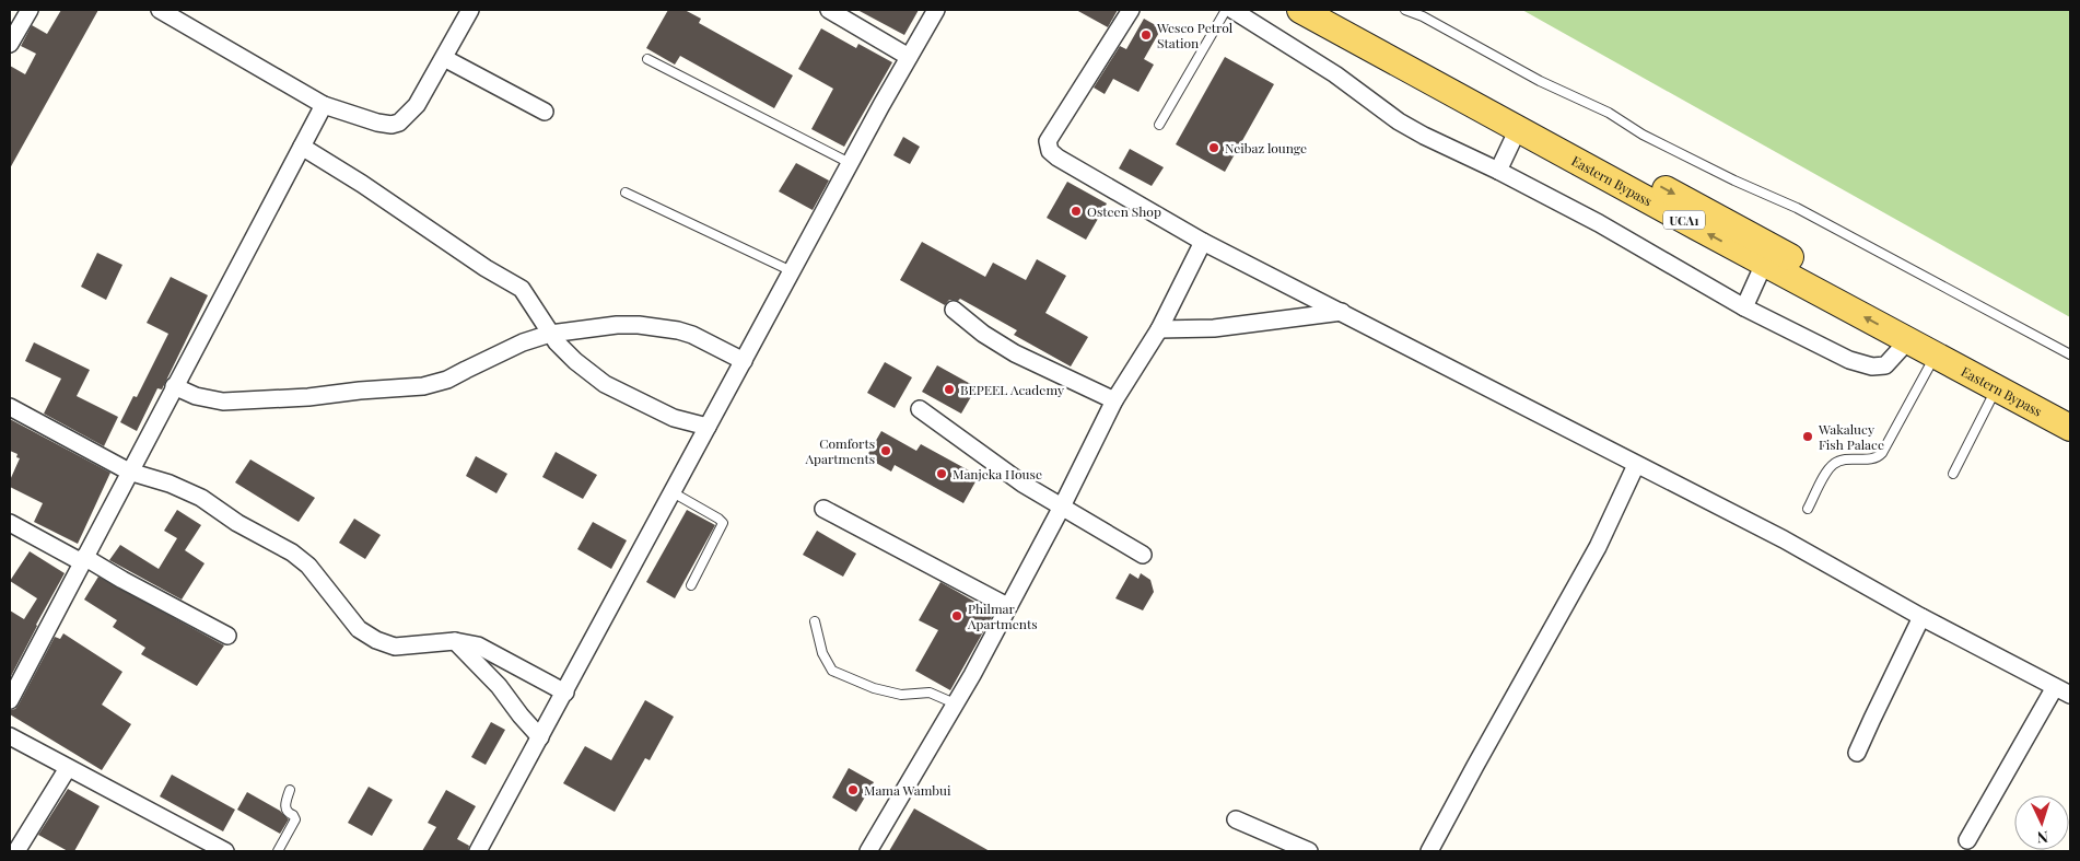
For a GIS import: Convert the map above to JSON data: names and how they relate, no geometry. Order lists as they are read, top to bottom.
{
  "streets": {
    "main road": ["Eastern Bypass", "UCA1"]
  },
  "places": [
    "Wesco Petrol Station",
    "Neibaz lounge",
    "Osteen Shop",
    "BEPEEL Academy",
    "Wakalucy Fish Palace",
    "Comforts Apartments",
    "Manjeka House",
    "Philmar Apartments",
    "Mama Wambui"
  ],
  "north": "bottom"
}
